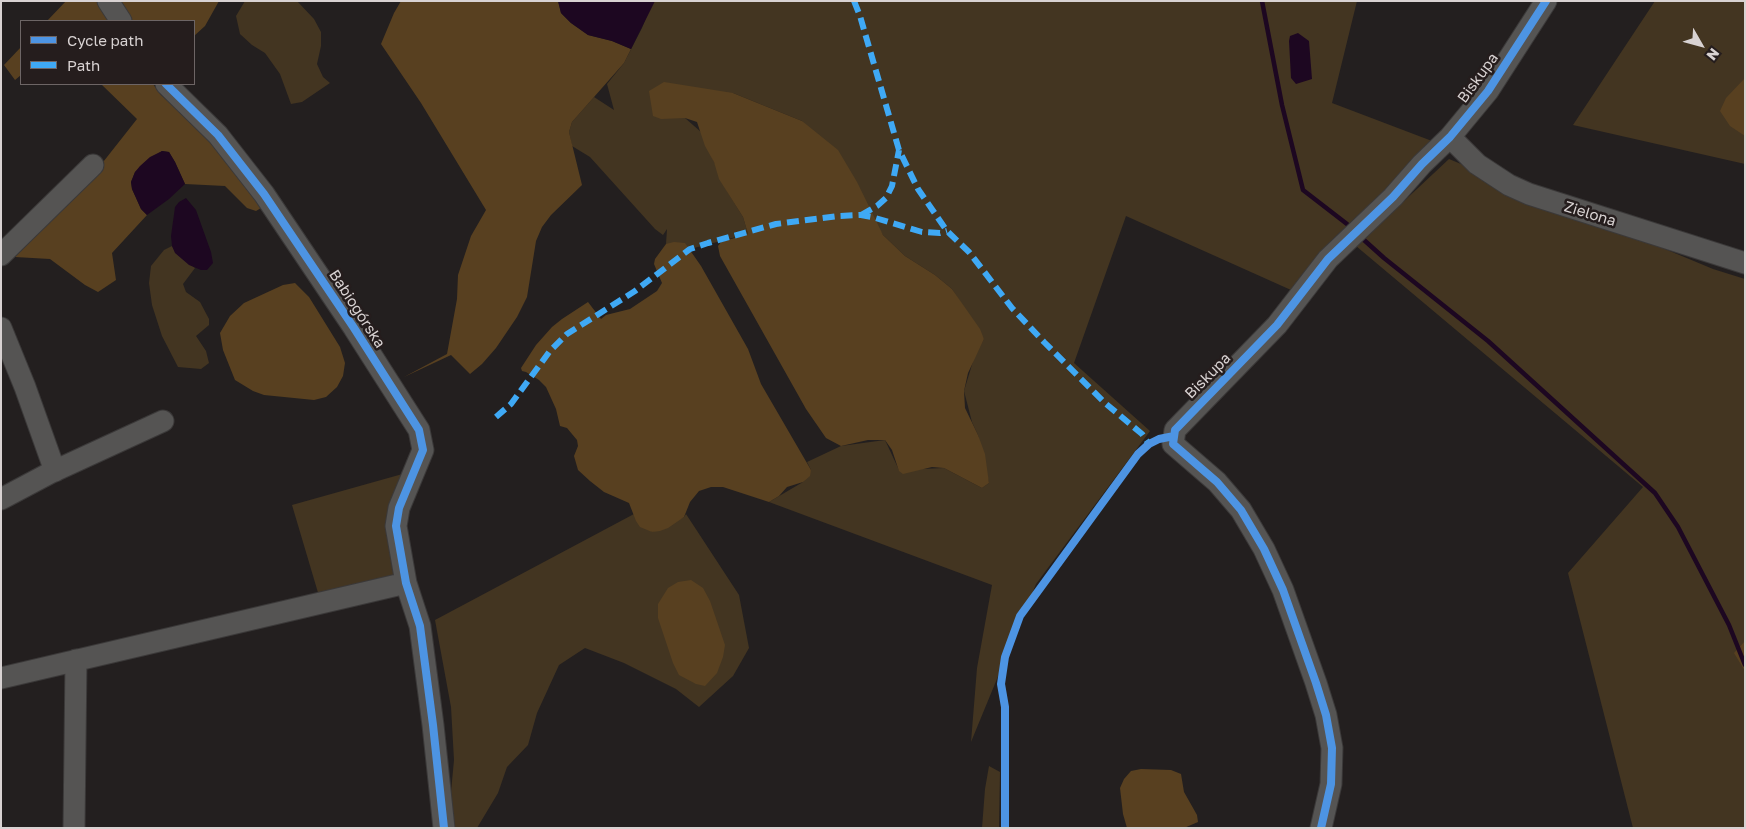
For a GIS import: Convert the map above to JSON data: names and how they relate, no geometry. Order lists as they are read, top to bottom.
{
  "streets": {
    "street": ["Biskupa", "Zielona", "Babiogórska"]
  },
  "crossings": [
    ["Biskupa", "Zielona"]
  ],
  "legend": ["Cycle path", "Path"],
  "north": "bottom right"
}
